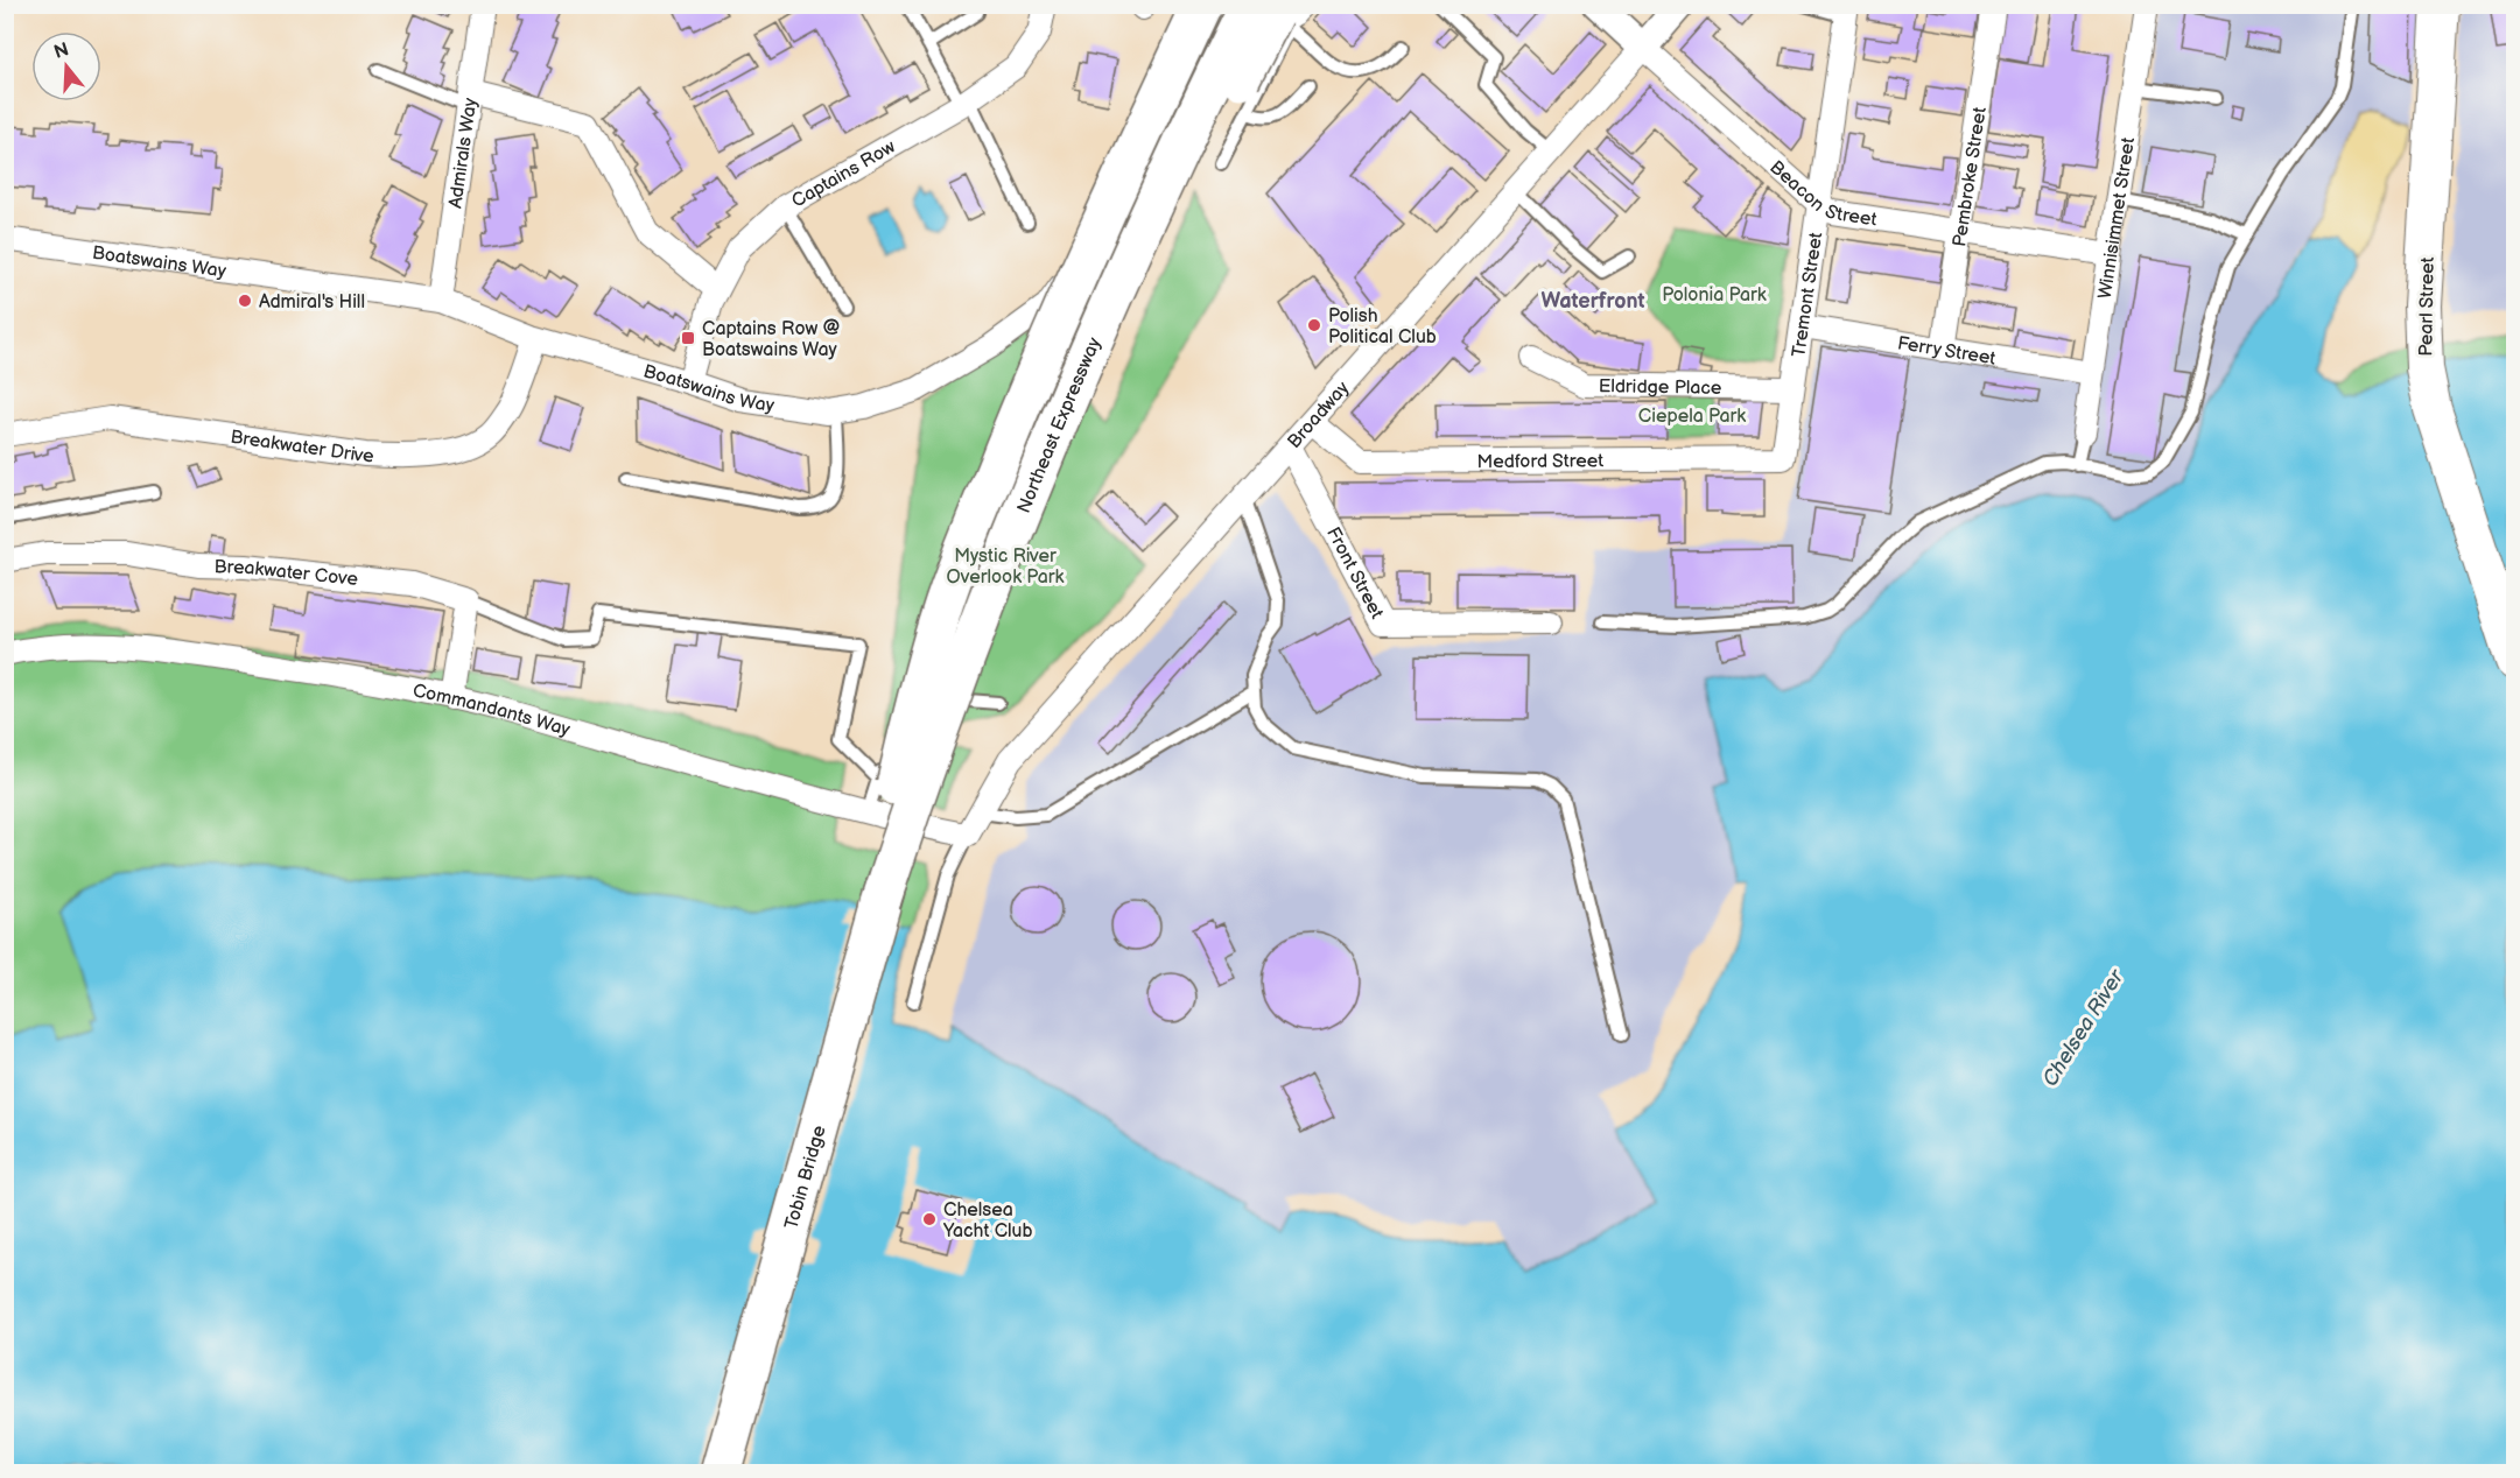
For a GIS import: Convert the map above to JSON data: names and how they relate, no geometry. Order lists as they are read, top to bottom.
{
  "streets": {
    "highway": ["Northeast Expressway", "Tobin Bridge"],
    "main road": ["Pearl Street"],
    "street": [
      "Admirals Way",
      "Captains Row",
      "Pembroke Street",
      "Beacon Street",
      "Winnisimmet Street",
      "Boatswains Way",
      "Tremont Street",
      "Ferry Street",
      "Eldridge Place",
      "Broadway",
      "Breakwater Drive",
      "Medford Street",
      "Front Street",
      "Breakwater Cove",
      "Commandants Way"
    ]
  },
  "crossings": [
    ["Admirals Way", "Boatswains Way"],
    ["Captains Row", "Boatswains Way"],
    ["Pembroke Street", "Beacon Street"],
    ["Pembroke Street", "Ferry Street"],
    ["Beacon Street", "Winnisimmet Street"],
    ["Beacon Street", "Tremont Street"],
    ["Beacon Street", "Broadway"],
    ["Winnisimmet Street", "Ferry Street"],
    ["Boatswains Way", "Breakwater Drive"],
    ["Tremont Street", "Ferry Street"],
    ["Tremont Street", "Eldridge Place"],
    ["Tremont Street", "Medford Street"],
    ["Broadway", "Medford Street"],
    ["Broadway", "Front Street"],
    ["Broadway", "Commandants Way"],
    ["Northeast Expressway", "Tobin Bridge"]
  ],
  "districts": ["Waterfront"],
  "water": ["Chelsea River"],
  "parks": ["Polonia Park", "Ciepela Park", "Mystic River Overlook Park"],
  "places": {
    "other": ["Admiral's Hill", "Polish Political Club", "Chelsea Yacht Club"],
    "transit": ["Captains Row @ Boatswains Way"]
  },
  "north": "top"
}
